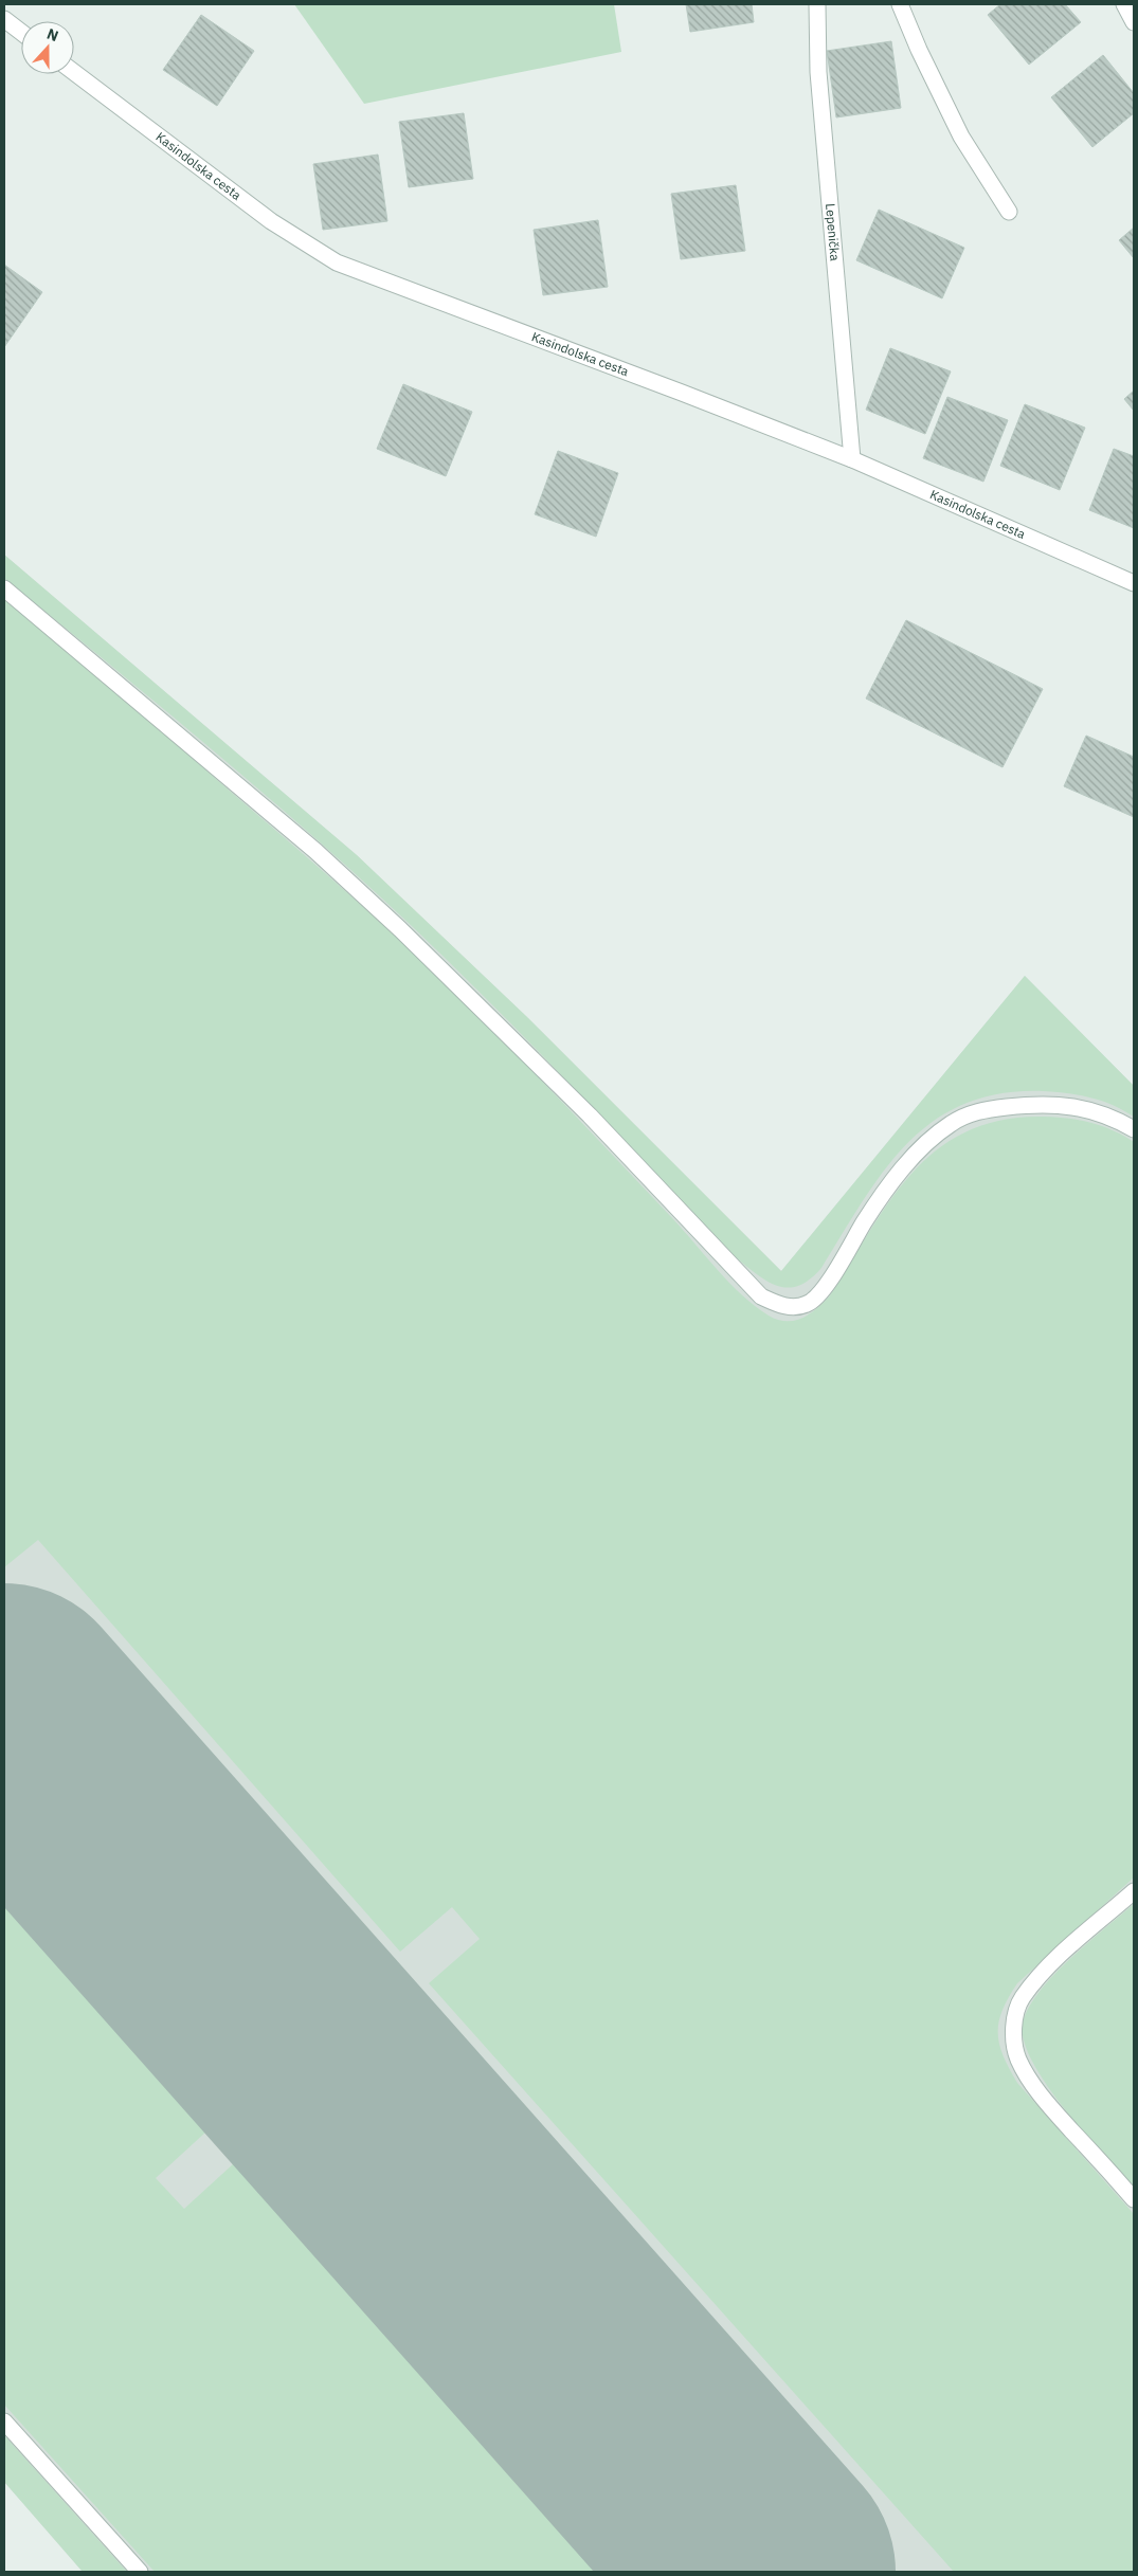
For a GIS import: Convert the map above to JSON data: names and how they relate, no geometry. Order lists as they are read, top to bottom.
{
  "streets": {
    "street": ["Kasindolska cesta", "Lepenička"]
  },
  "crossings": [
    ["Kasindolska cesta", "Lepenička"]
  ],
  "north": "top"
}
